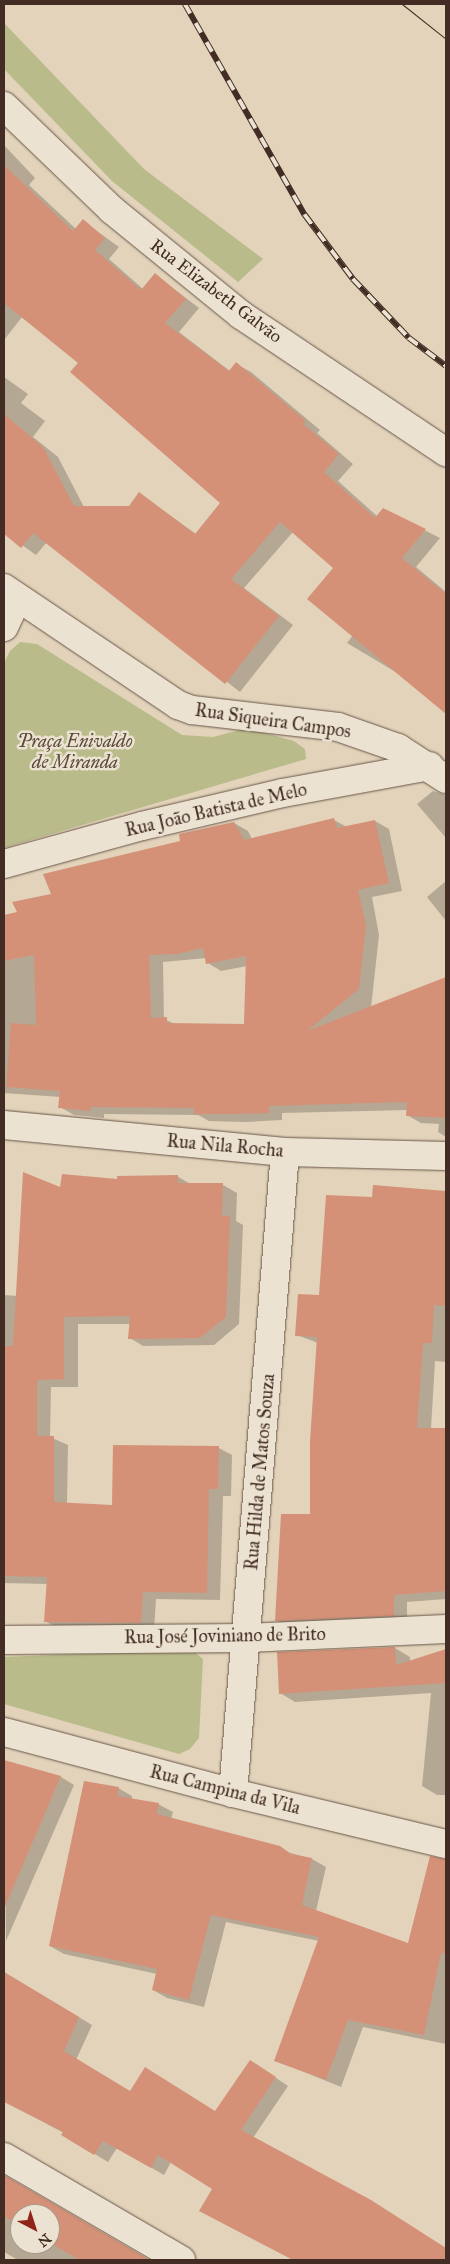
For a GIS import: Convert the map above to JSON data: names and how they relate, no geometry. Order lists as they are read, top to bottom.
{
  "streets": {
    "street": [
      "Rua Elizabeth Galvão",
      "Rua Siqueira Campos",
      "Rua João Batista de Melo",
      "Rua Nila Rocha",
      "Rua Hilda de Matos Souza",
      "Rua José Joviniano de Brito",
      "Rua Campina da Vila"
    ]
  },
  "crossings": [
    ["Rua Siqueira Campos", "Rua João Batista de Melo"],
    ["Rua Nila Rocha", "Rua Hilda de Matos Souza"],
    ["Rua Hilda de Matos Souza", "Rua José Joviniano de Brito"],
    ["Rua Hilda de Matos Souza", "Rua Campina da Vila"]
  ],
  "parks": ["Praça Enivaldo de Miranda"],
  "north": "bottom right"
}
